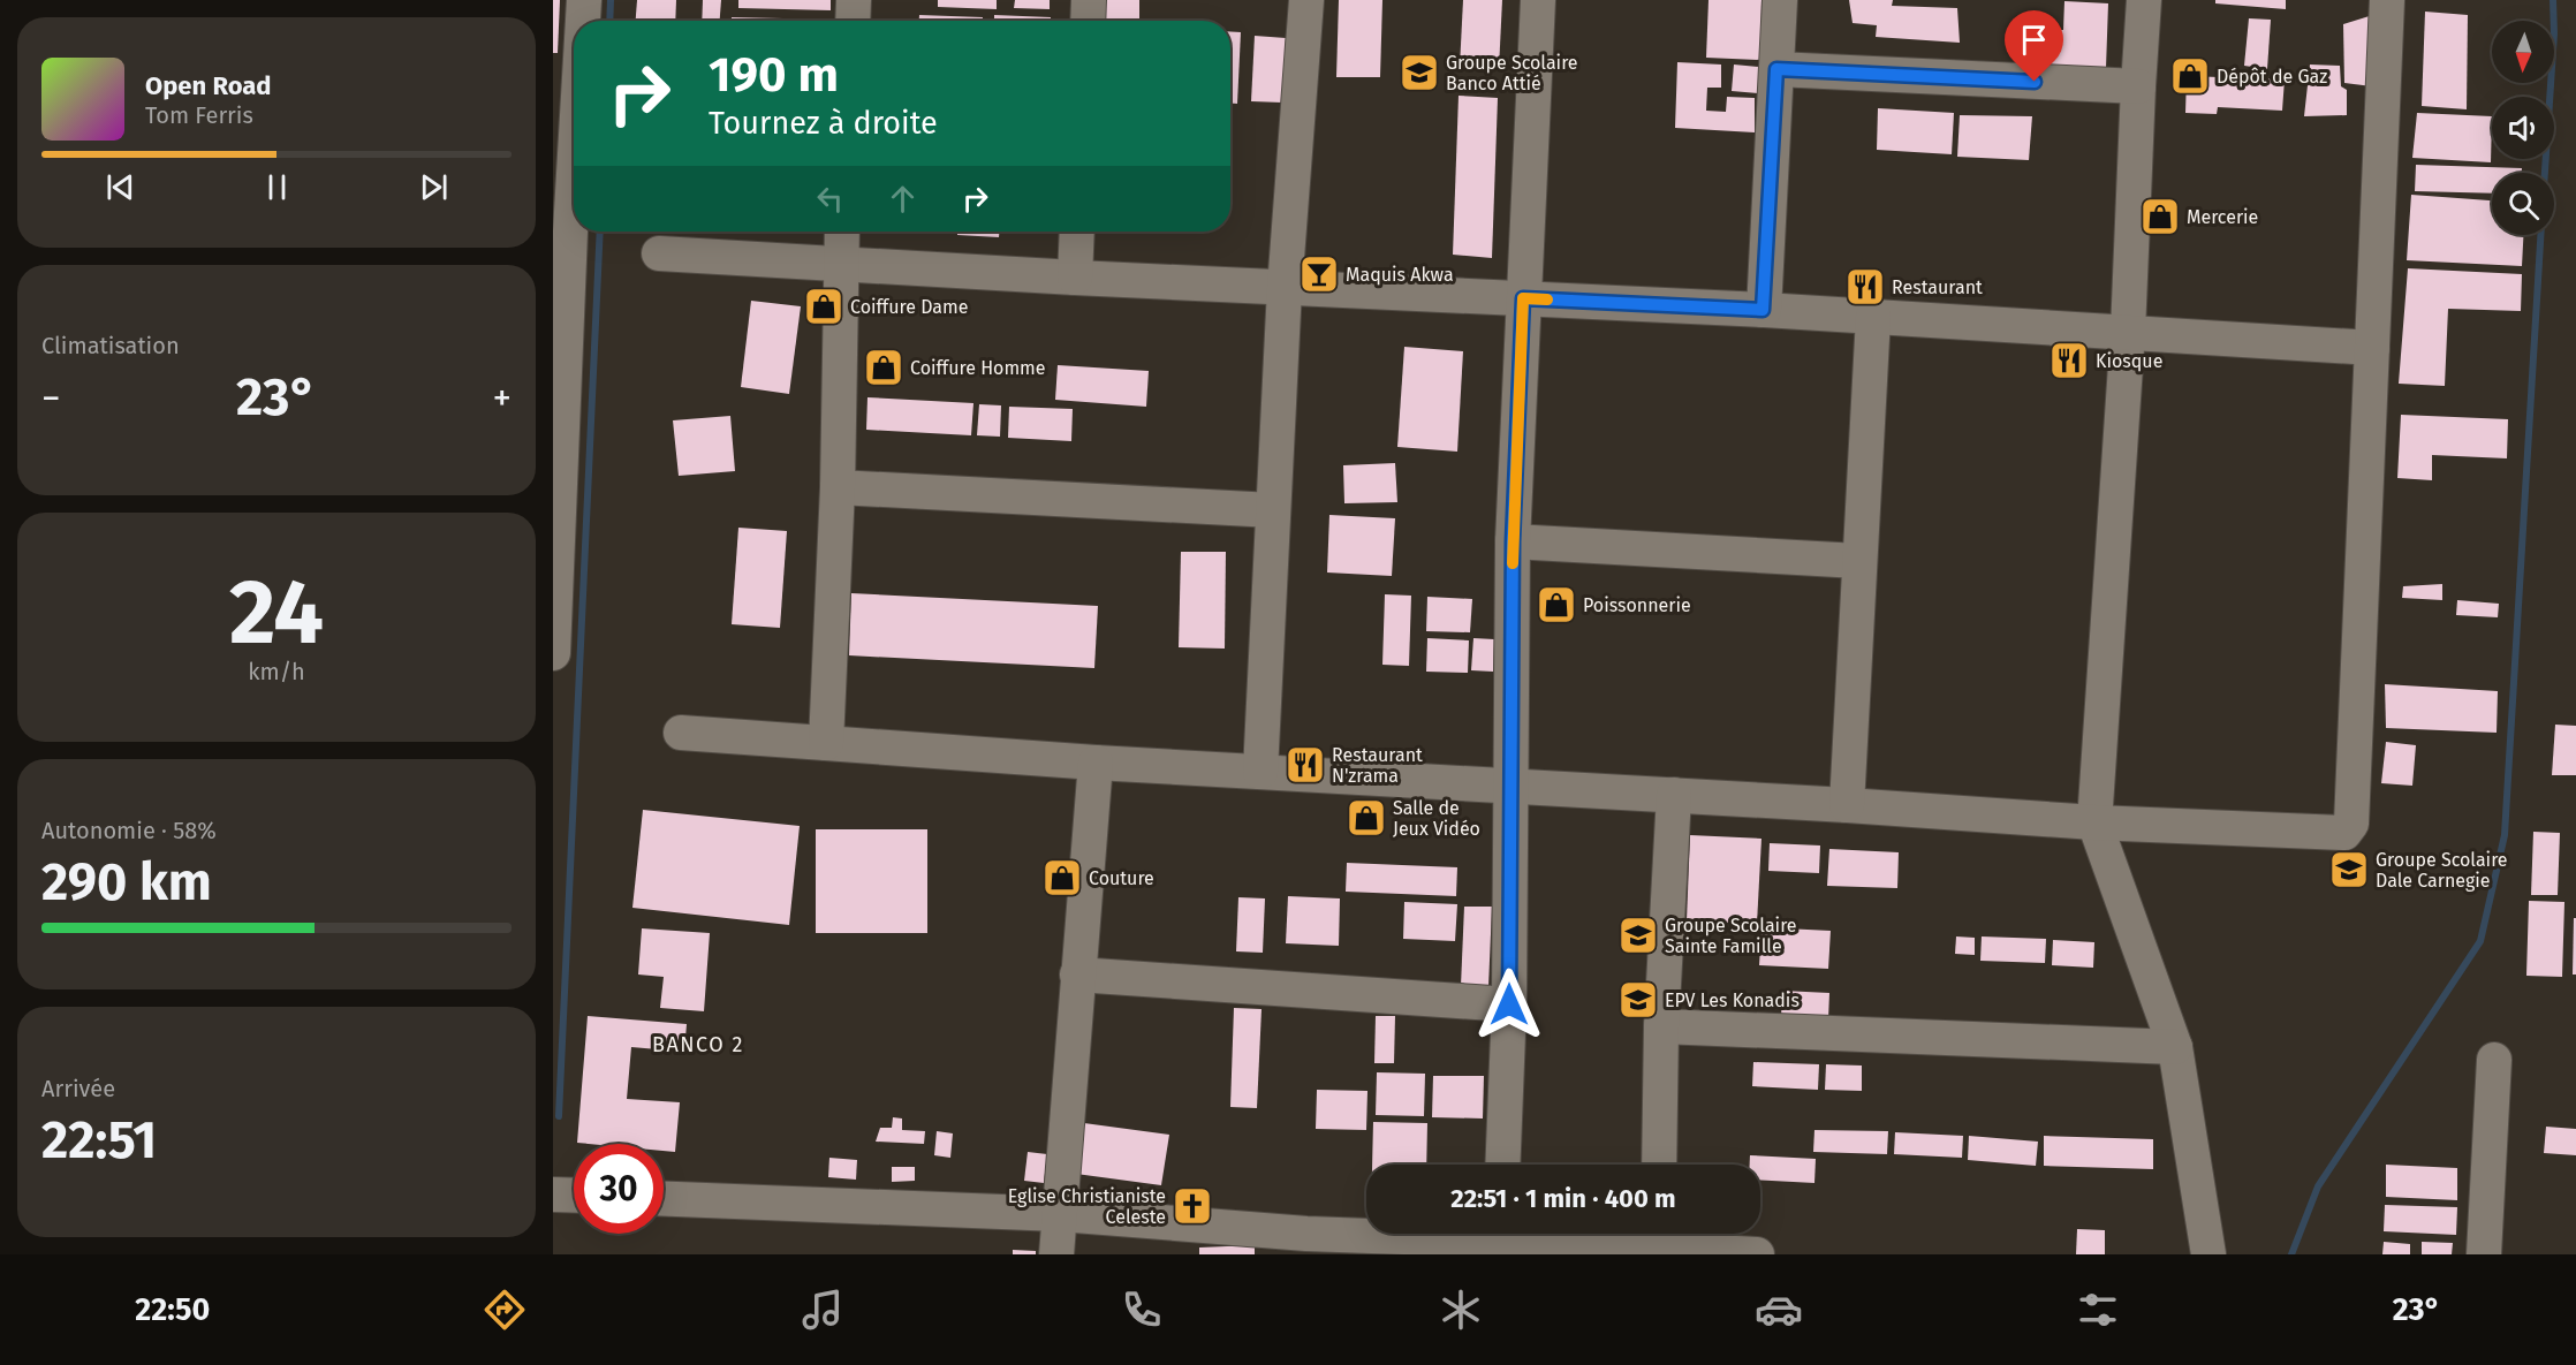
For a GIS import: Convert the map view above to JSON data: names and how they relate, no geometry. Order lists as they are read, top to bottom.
{
  "districts": ["BANCO 2"],
  "places": {
    "school or university": [
      "Groupe Scolaire Banco Attié",
      "Groupe Scolaire Dale Carnegie",
      "Groupe Scolaire Sainte Famille",
      "EPV Les Konadis"
    ],
    "shop": [
      "Dépôt de Gaz",
      "Mercerie",
      "Coiffure Dame",
      "Coiffure Homme",
      "Poissonnerie",
      "Salle de Jeux Vidéo",
      "Couture"
    ],
    "bar": ["Maquis Akwa"],
    "restaurant": ["Restaurant", "Kiosque", "Restaurant N'zrama"],
    "church": ["Eglise Christianiste Celeste"]
  },
  "north": "bottom",
  "page": {
    "turn": ["190 m", "Tournez à droite"],
    "song": ["Open Road", "Tom Ferris"],
    "tile": [
      "Climatisation",
      ["24", "km/h"],
      ["Autonomie · 58%", "290 km"],
      ["Arrivée", "22:51"]
    ],
    "heat": ["−", "23°", "+"],
    "limit": "30",
    "trip": "22:51 · 1 min · 400 m",
    "tabs": ["22:50", "23°"]
  }
}
